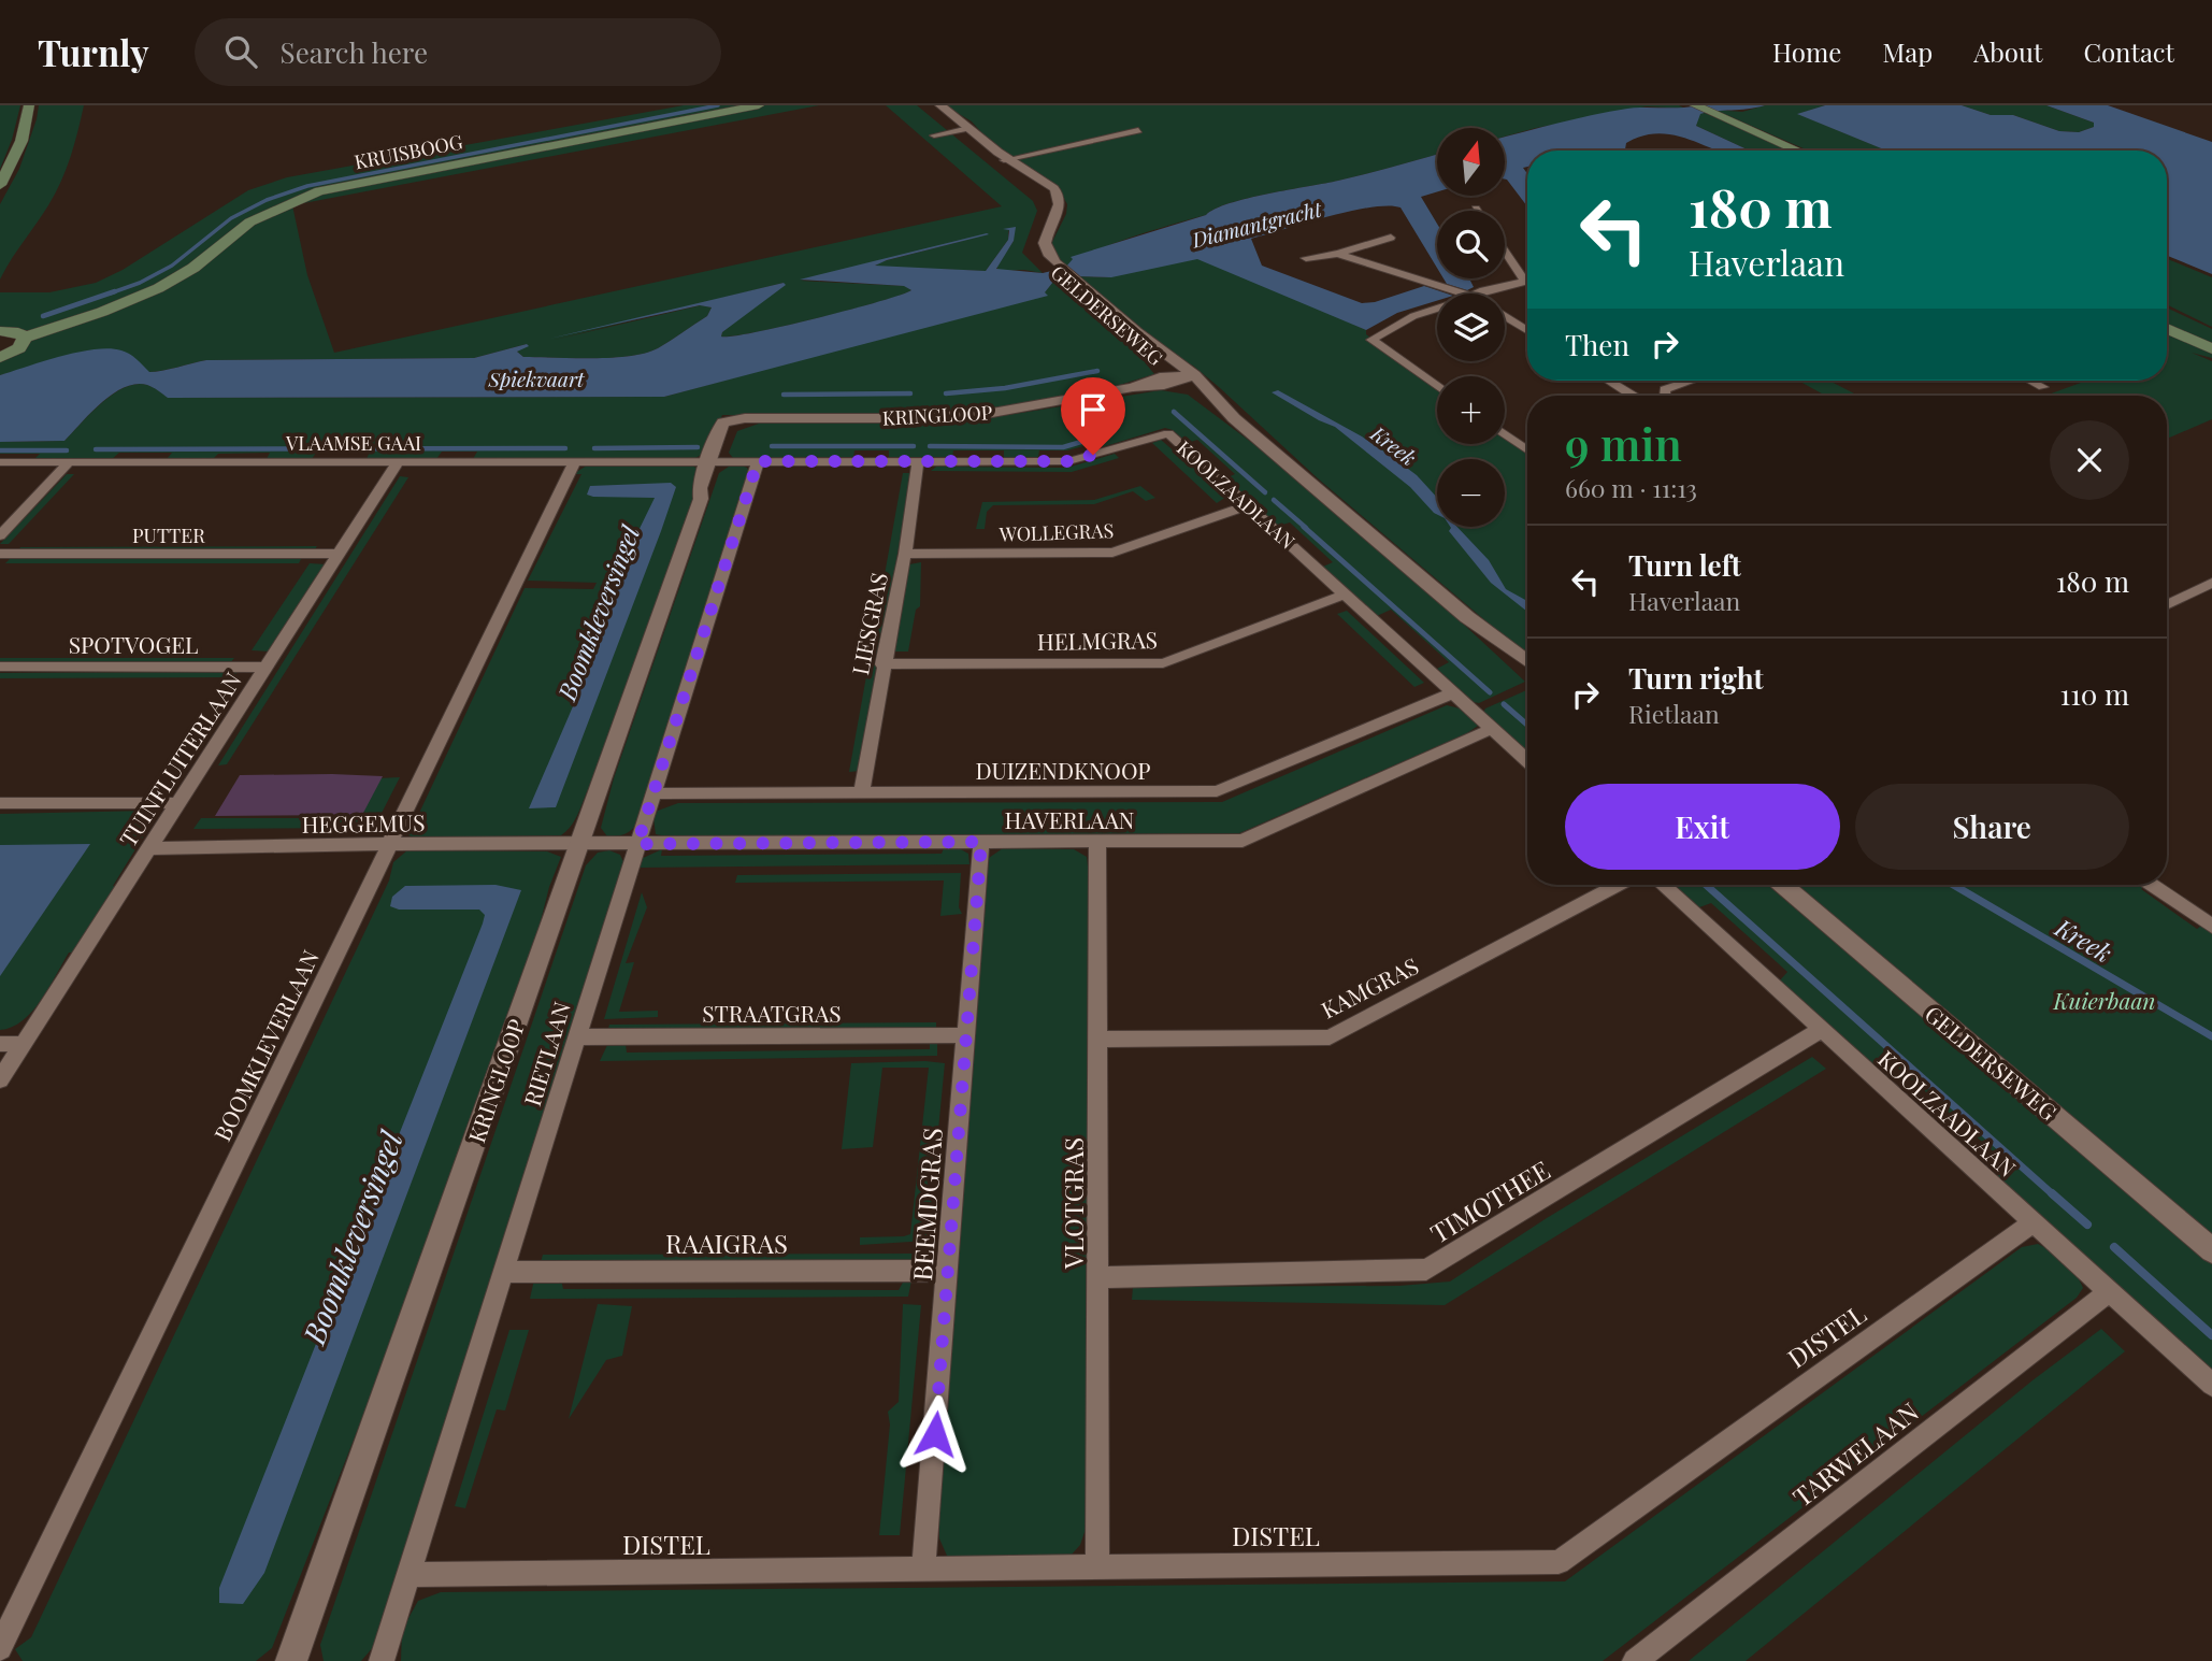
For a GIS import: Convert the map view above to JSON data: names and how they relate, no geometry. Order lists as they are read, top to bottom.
{
  "streets": {
    "main road": ["KRUISBOOG"],
    "street": [
      "GELDERSEWEG",
      "KRINGLOOP",
      "VLAAMSE GAAI",
      "KOOLZAADLAAN",
      "WOLLEGRAS",
      "PUTTER",
      "LIESGRAS",
      "HELMGRAS",
      "SPOTVOGEL",
      "TUINFLUITERLAAN",
      "DUIZENDKNOOP",
      "HAVERLAAN",
      "HEGGEMUS",
      "KAMGRAS",
      "STRAATGRAS",
      "BOOMKLEVERLAAN",
      "RIETLAAN",
      "TIMOTHEE",
      "VLOTGRAS",
      "BEEMDGRAS",
      "RAAIGRAS",
      "DISTEL",
      "TARWELAAN"
    ]
  },
  "crossings": [
    ["GELDERSEWEG", "KRINGLOOP"],
    ["KRINGLOOP", "VLAAMSE GAAI"],
    ["KRINGLOOP", "KOOLZAADLAAN"],
    ["KRINGLOOP", "HAVERLAAN"],
    ["KRINGLOOP", "HEGGEMUS"],
    ["VLAAMSE GAAI", "KOOLZAADLAAN"],
    ["VLAAMSE GAAI", "TUINFLUITERLAAN"],
    ["VLAAMSE GAAI", "BOOMKLEVERLAAN"],
    ["KOOLZAADLAAN", "WOLLEGRAS"],
    ["KOOLZAADLAAN", "LIESGRAS"],
    ["KOOLZAADLAAN", "HELMGRAS"],
    ["KOOLZAADLAAN", "DUIZENDKNOOP"],
    ["KOOLZAADLAAN", "HAVERLAAN"],
    ["KOOLZAADLAAN", "RIETLAAN"],
    ["KOOLZAADLAAN", "TIMOTHEE"],
    ["KOOLZAADLAAN", "DISTEL"],
    ["KOOLZAADLAAN", "TARWELAAN"],
    ["WOLLEGRAS", "LIESGRAS"],
    ["PUTTER", "TUINFLUITERLAAN"],
    ["LIESGRAS", "HELMGRAS"],
    ["LIESGRAS", "DUIZENDKNOOP"],
    ["SPOTVOGEL", "TUINFLUITERLAAN"],
    ["TUINFLUITERLAAN", "HEGGEMUS"],
    ["DUIZENDKNOOP", "RIETLAAN"],
    ["HAVERLAAN", "HEGGEMUS"],
    ["HAVERLAAN", "RIETLAAN"],
    ["HAVERLAAN", "VLOTGRAS"],
    ["HAVERLAAN", "BEEMDGRAS"],
    ["HEGGEMUS", "BOOMKLEVERLAAN"],
    ["KAMGRAS", "VLOTGRAS"],
    ["STRAATGRAS", "RIETLAAN"],
    ["STRAATGRAS", "BEEMDGRAS"],
    ["RIETLAAN", "RAAIGRAS"],
    ["RIETLAAN", "DISTEL"],
    ["TIMOTHEE", "VLOTGRAS"],
    ["VLOTGRAS", "DISTEL"],
    ["BEEMDGRAS", "RAAIGRAS"],
    ["BEEMDGRAS", "DISTEL"]
  ],
  "water": [
    "Diamantgracht",
    "Spiekvaart",
    "Kreek",
    "Boomkleversingel"
  ],
  "parks": ["Kuierbaan"],
  "north": "top",
  "page": {
    "header": "Turnly",
    "search": "Search here",
    "nav": [
      "Home",
      "Map",
      "About",
      "Contact"
    ],
    "map_buttons": ["+", "−"],
    "turn": ["180 m", "Haverlaan"],
    "then": "Then",
    "heading": ["9 min", "660 m · 11:13"],
    "list": [
      {
        "name": "Turn left",
        "note": "Haverlaan",
        "value": "180 m"
      },
      {
        "name": "Turn right",
        "note": "Rietlaan",
        "value": "110 m"
      }
    ],
    "buttons": ["Exit", "Share"]
  }
}
